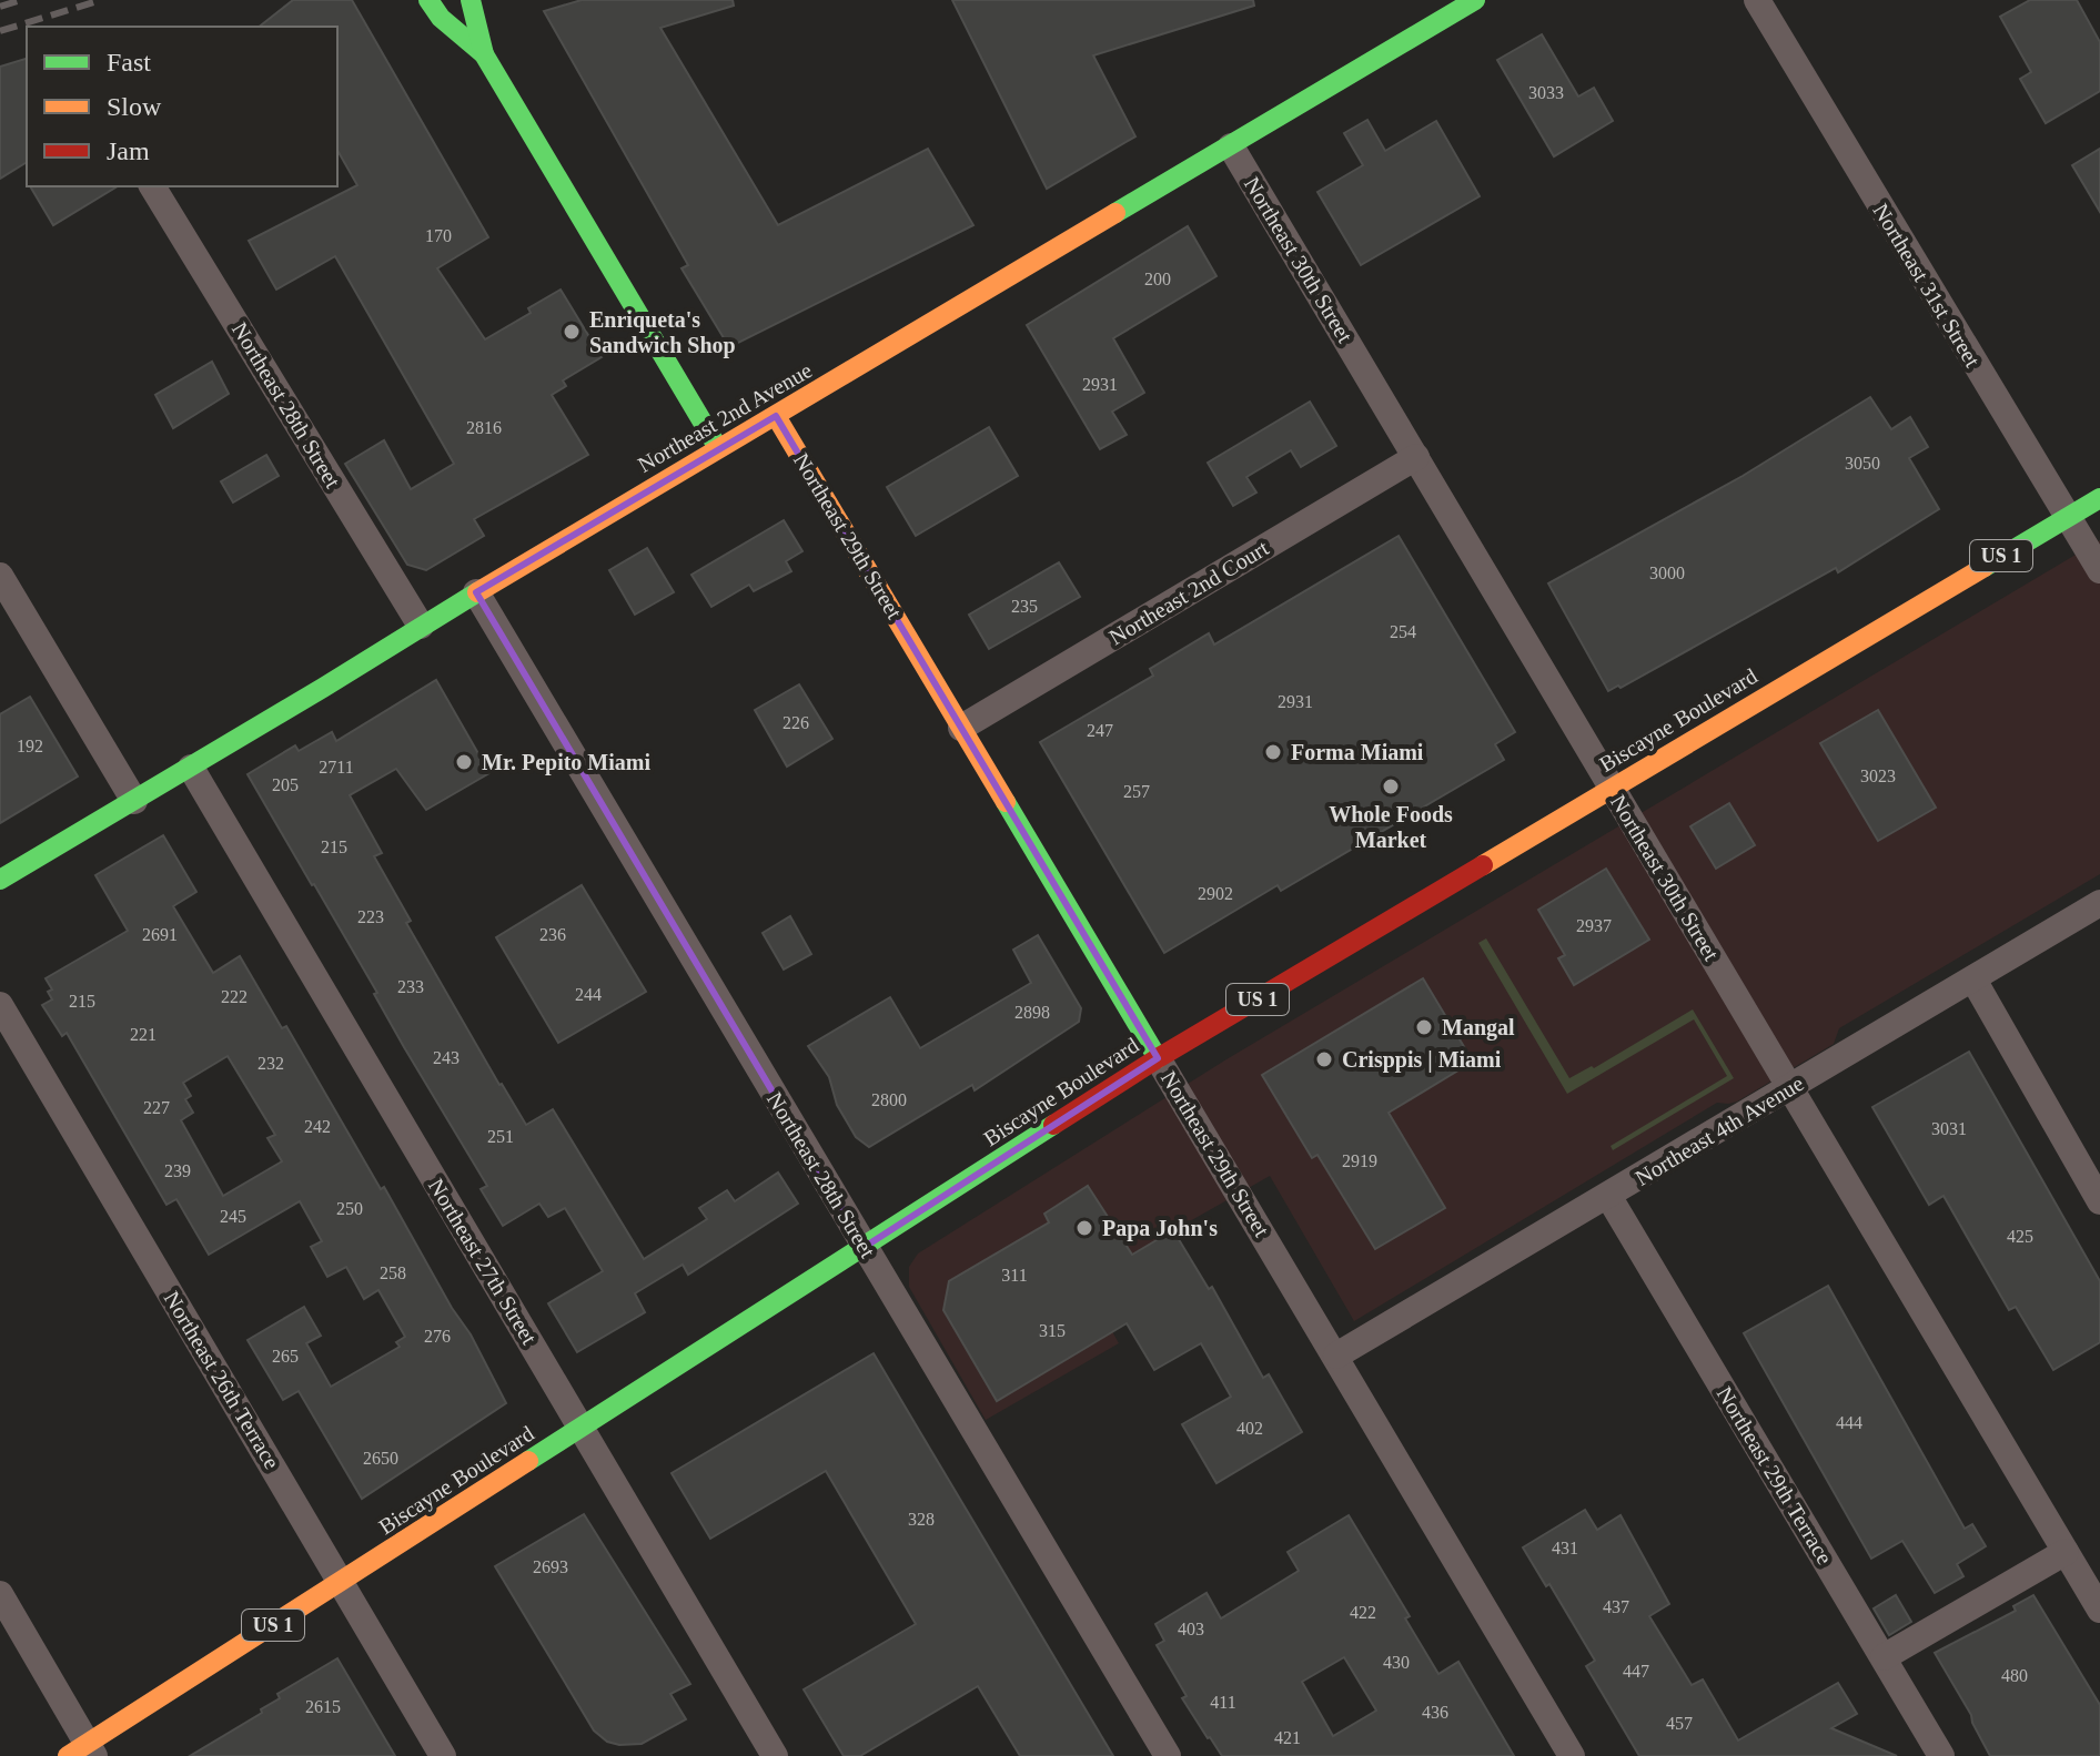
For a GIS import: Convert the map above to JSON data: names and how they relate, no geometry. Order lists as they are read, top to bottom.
{
  "streets": {
    "main road": [
      "Northeast 2nd Avenue",
      "Northeast 29th Street",
      "US 1",
      "Biscayne Boulevard"
    ],
    "street": [
      "Northeast 30th Street",
      "Northeast 31st Street",
      "Northeast 28th Street",
      "Northeast 2nd Court",
      "Northeast 4th Avenue",
      "Northeast 27th Street",
      "Northeast 26th Terrace",
      "Northeast 29th Terrace"
    ]
  },
  "crossings": [
    ["Northeast 30th Street", "Northeast 2nd Avenue"],
    ["Northeast 30th Street", "Northeast 2nd Court"],
    ["Northeast 30th Street", "Biscayne Boulevard"],
    ["Northeast 30th Street", "Northeast 4th Avenue"],
    ["Northeast 31st Street", "Biscayne Boulevard"],
    ["Northeast 28th Street", "Northeast 2nd Avenue"],
    ["Northeast 28th Street", "Biscayne Boulevard"],
    ["Northeast 2nd Avenue", "Northeast 29th Street"],
    ["Northeast 2nd Avenue", "Northeast 27th Street"],
    ["Northeast 29th Street", "Northeast 2nd Court"],
    ["Northeast 29th Street", "Biscayne Boulevard"],
    ["Northeast 29th Street", "Northeast 4th Avenue"],
    ["Biscayne Boulevard", "Northeast 27th Street"],
    ["Biscayne Boulevard", "Northeast 26th Terrace"],
    ["Northeast 4th Avenue", "Northeast 29th Terrace"]
  ],
  "places": [
    "Enriqueta's Sandwich Shop",
    "Forma Miami",
    "Mr. Pepito Miami",
    "Whole Foods Market",
    "Mangal",
    "Crisppis | Miami",
    "Papa John's"
  ],
  "house_numbers": [
    "3033",
    "170",
    "200",
    "2931",
    "2816",
    "3050",
    "3000",
    "235",
    "254",
    "2931",
    "226",
    "247",
    "192",
    "2711",
    "3023",
    "205",
    "257",
    "215",
    "2902",
    "223",
    "2937",
    "2691",
    "236",
    "233",
    "244",
    "222",
    "215",
    "2898",
    "221",
    "243",
    "232",
    "2800",
    "227",
    "242",
    "3031",
    "251",
    "2919",
    "239",
    "250",
    "245",
    "425",
    "258",
    "311",
    "315",
    "276",
    "265",
    "444",
    "402",
    "2650",
    "328",
    "431",
    "2693",
    "437",
    "422",
    "403",
    "430",
    "447",
    "480",
    "411",
    "2615",
    "436",
    "457",
    "421"
  ],
  "legend": ["Fast", "Slow", "Jam"]
}
